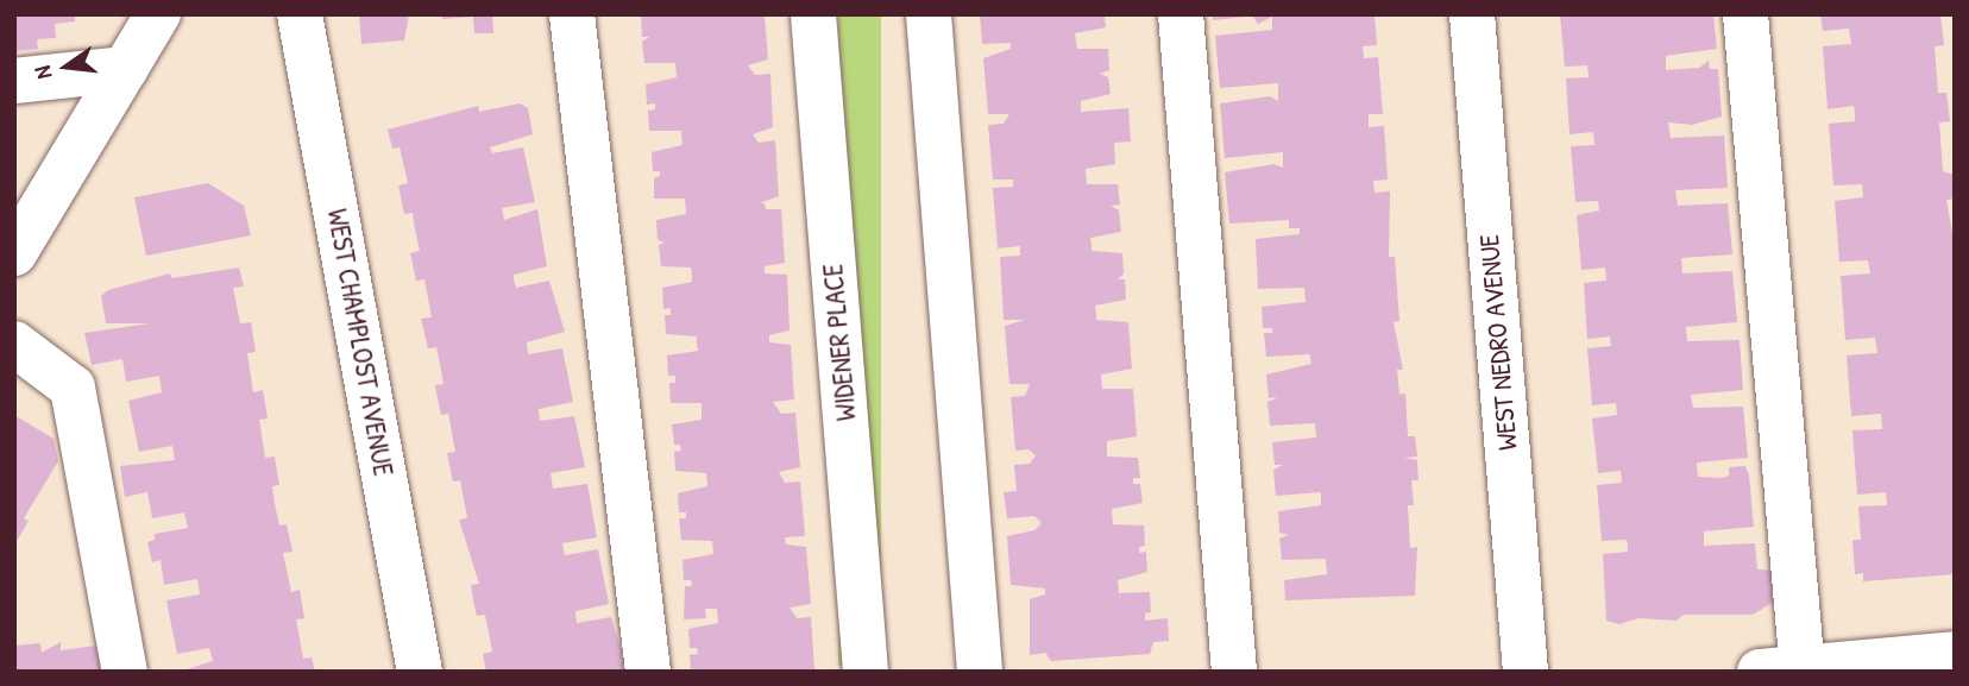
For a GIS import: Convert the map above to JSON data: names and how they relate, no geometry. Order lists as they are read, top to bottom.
{
  "streets": {
    "street": ["WEST CHAMPLOST AVENUE", "WIDENER PLACE", "WEST NEDRO AVENUE"]
  },
  "north": "left"
}
